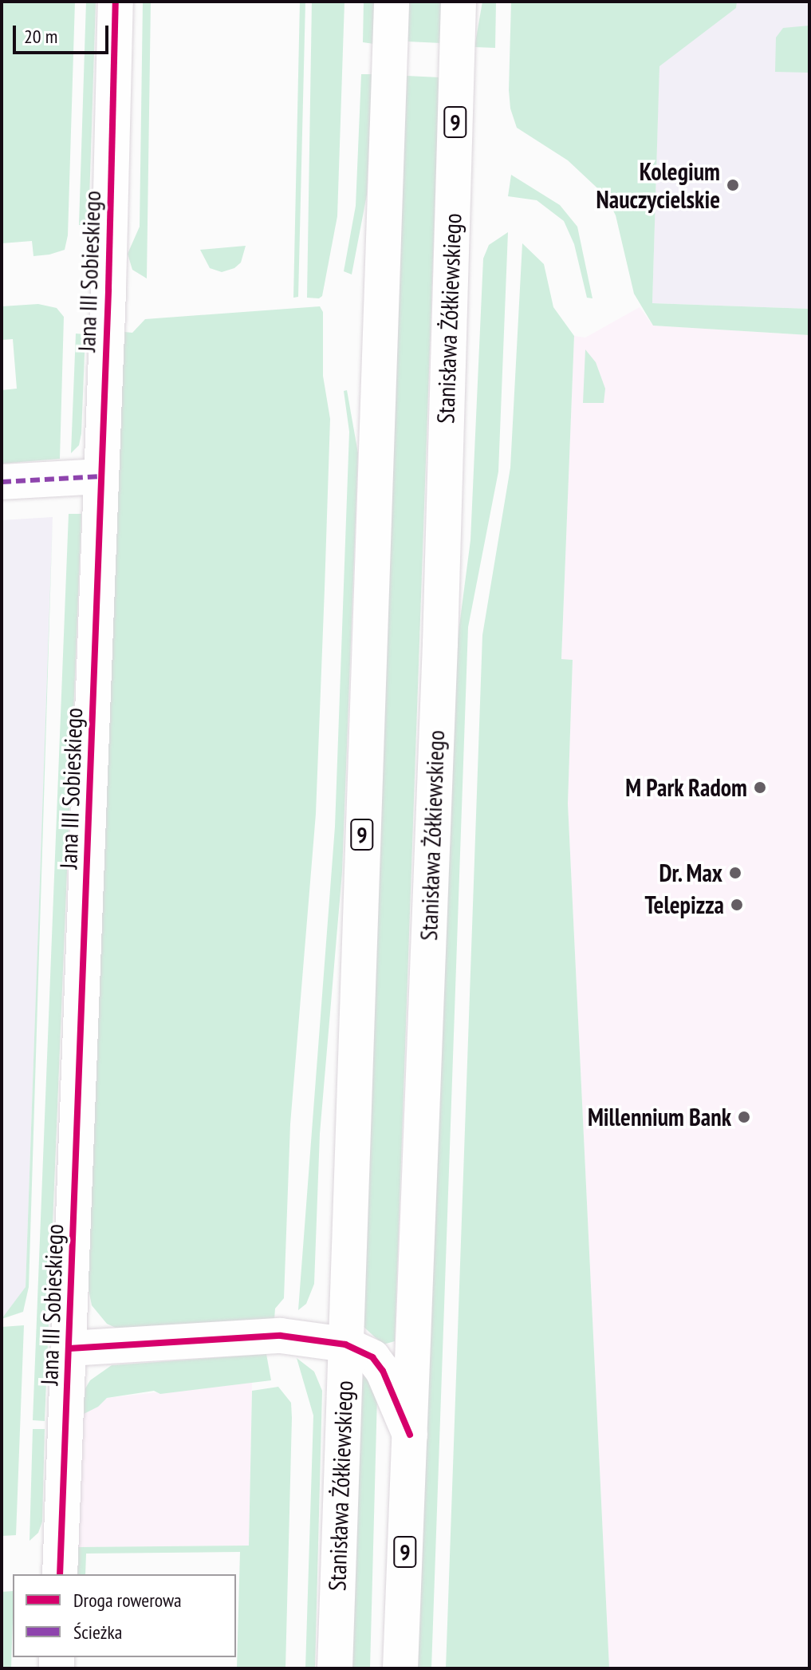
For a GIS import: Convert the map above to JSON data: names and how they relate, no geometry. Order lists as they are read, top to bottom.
{
  "streets": {
    "main road": ["9", "Jana III Sobieskiego", "Stanisława Żółkiewskiego"]
  },
  "places": [
    "Kolegium Nauczycielskie",
    "M Park Radom",
    "Dr. Max",
    "Telepizza",
    "Millennium Bank"
  ],
  "legend": ["Droga rowerowa", "Ścieżka"],
  "scale_bar": "20 m"
}
